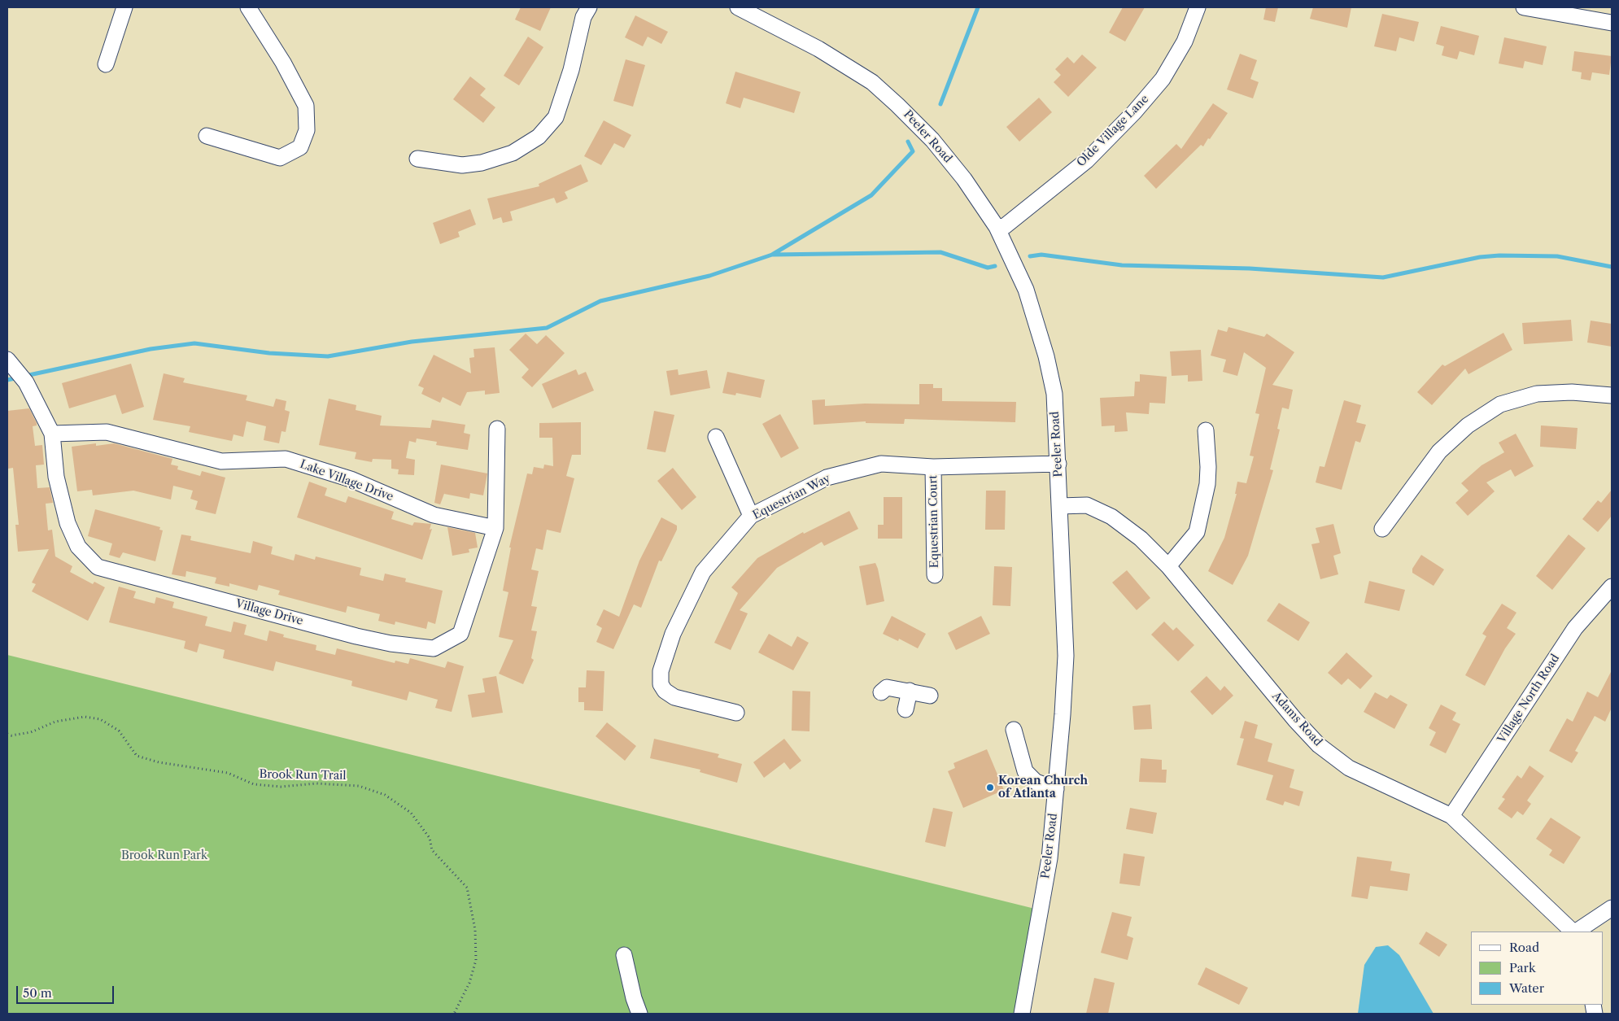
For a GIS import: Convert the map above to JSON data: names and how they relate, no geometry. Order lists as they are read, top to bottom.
{
  "streets": {
    "street": [
      "Olde Village Lane",
      "Peeler Road",
      "Lake Village Drive",
      "Equestrian Way",
      "Equestrian Court",
      "Village Drive",
      "Village North Road",
      "Adams Road"
    ],
    "path": ["Brook Run Trail"]
  },
  "crossings": [
    ["Olde Village Lane", "Peeler Road"],
    ["Peeler Road", "Equestrian Way"],
    ["Peeler Road", "Adams Road"],
    ["Lake Village Drive", "Village Drive"],
    ["Equestrian Way", "Equestrian Court"],
    ["Village North Road", "Adams Road"]
  ],
  "parks": ["Brook Run Park"],
  "places": ["Korean Church of Atlanta"],
  "legend": ["Road", "Park", "Water"],
  "scale_bar": "50 m"
}
